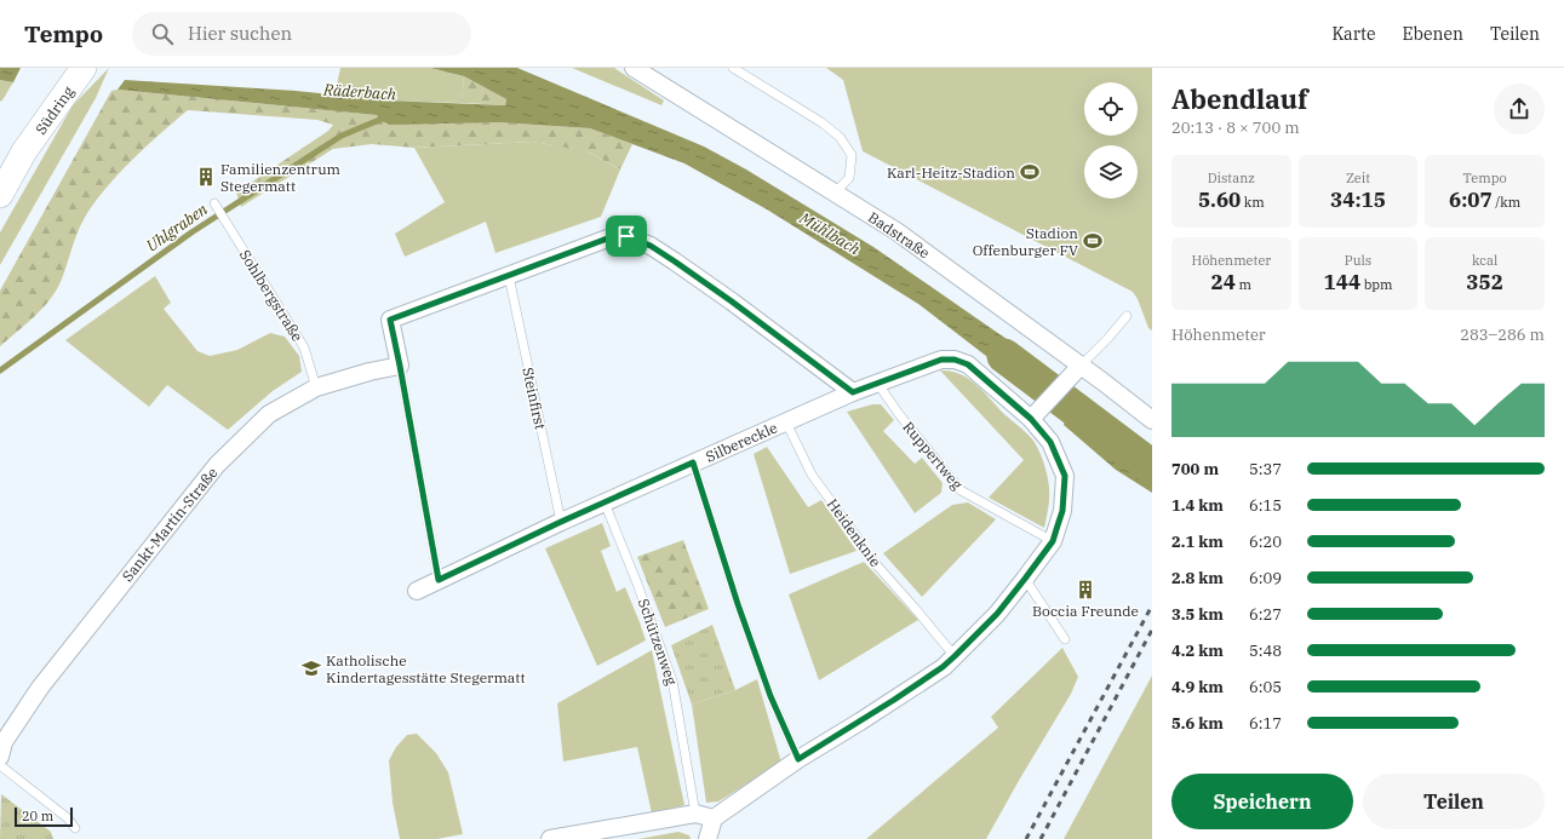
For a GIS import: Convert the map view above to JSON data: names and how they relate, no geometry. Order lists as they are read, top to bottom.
{
  "streets": {
    "street": [
      "Südring",
      "Badstraße",
      "Silbereckle",
      "Sankt-Martin-Straße"
    ],
    "lane": [
      "Sohlbergstraße",
      "Steinfirst",
      "Ruppertweg",
      "Heidenknie",
      "Schützenweg"
    ]
  },
  "crossings": [
    ["Sohlbergstraße", "Sankt-Martin-Straße"],
    ["Steinfirst", "Silbereckle"],
    ["Silbereckle", "Ruppertweg"],
    ["Silbereckle", "Heidenknie"],
    ["Silbereckle", "Schützenweg"]
  ],
  "water": ["Räderbach", "Uhlgraben", "Mühlbach"],
  "places": {
    "sports": ["Karl-Heitz-Stadion", "Stadion Offenburger FV"],
    "building": ["Familienzentrum Stegermatt", "Boccia Freunde"],
    "school or university": ["Katholische Kindertagesstätte Stegermatt"]
  },
  "scale_bar": "20 m",
  "page": {
    "header": "Tempo",
    "search": "Hier suchen",
    "nav": ["Karte", "Ebenen", "Teilen"],
    "heading": ["Abendlauf", "20:13 · 8 × 700 m"],
    "stats": [
      ["Distanz", "5.60 km"],
      ["Zeit", "34:15"],
      ["Tempo", "6:07 /km"],
      ["Höhenmeter", "24 m"],
      ["Puls", "144 bpm"],
      ["kcal", "352"]
    ],
    "chart": ["Höhenmeter", "283–286 m"],
    "list": [
      {
        "name": "700 m",
        "note": "5:37"
      },
      {
        "name": "1.4 km",
        "note": "6:15"
      },
      {
        "name": "2.1 km",
        "note": "6:20"
      },
      {
        "name": "2.8 km",
        "note": "6:09"
      },
      {
        "name": "3.5 km",
        "note": "6:27"
      },
      {
        "name": "4.2 km",
        "note": "5:48"
      },
      {
        "name": "4.9 km",
        "note": "6:05"
      },
      {
        "name": "5.6 km",
        "note": "6:17"
      }
    ],
    "buttons": ["Speichern", "Teilen"],
    "scale": "20 m"
  }
}
